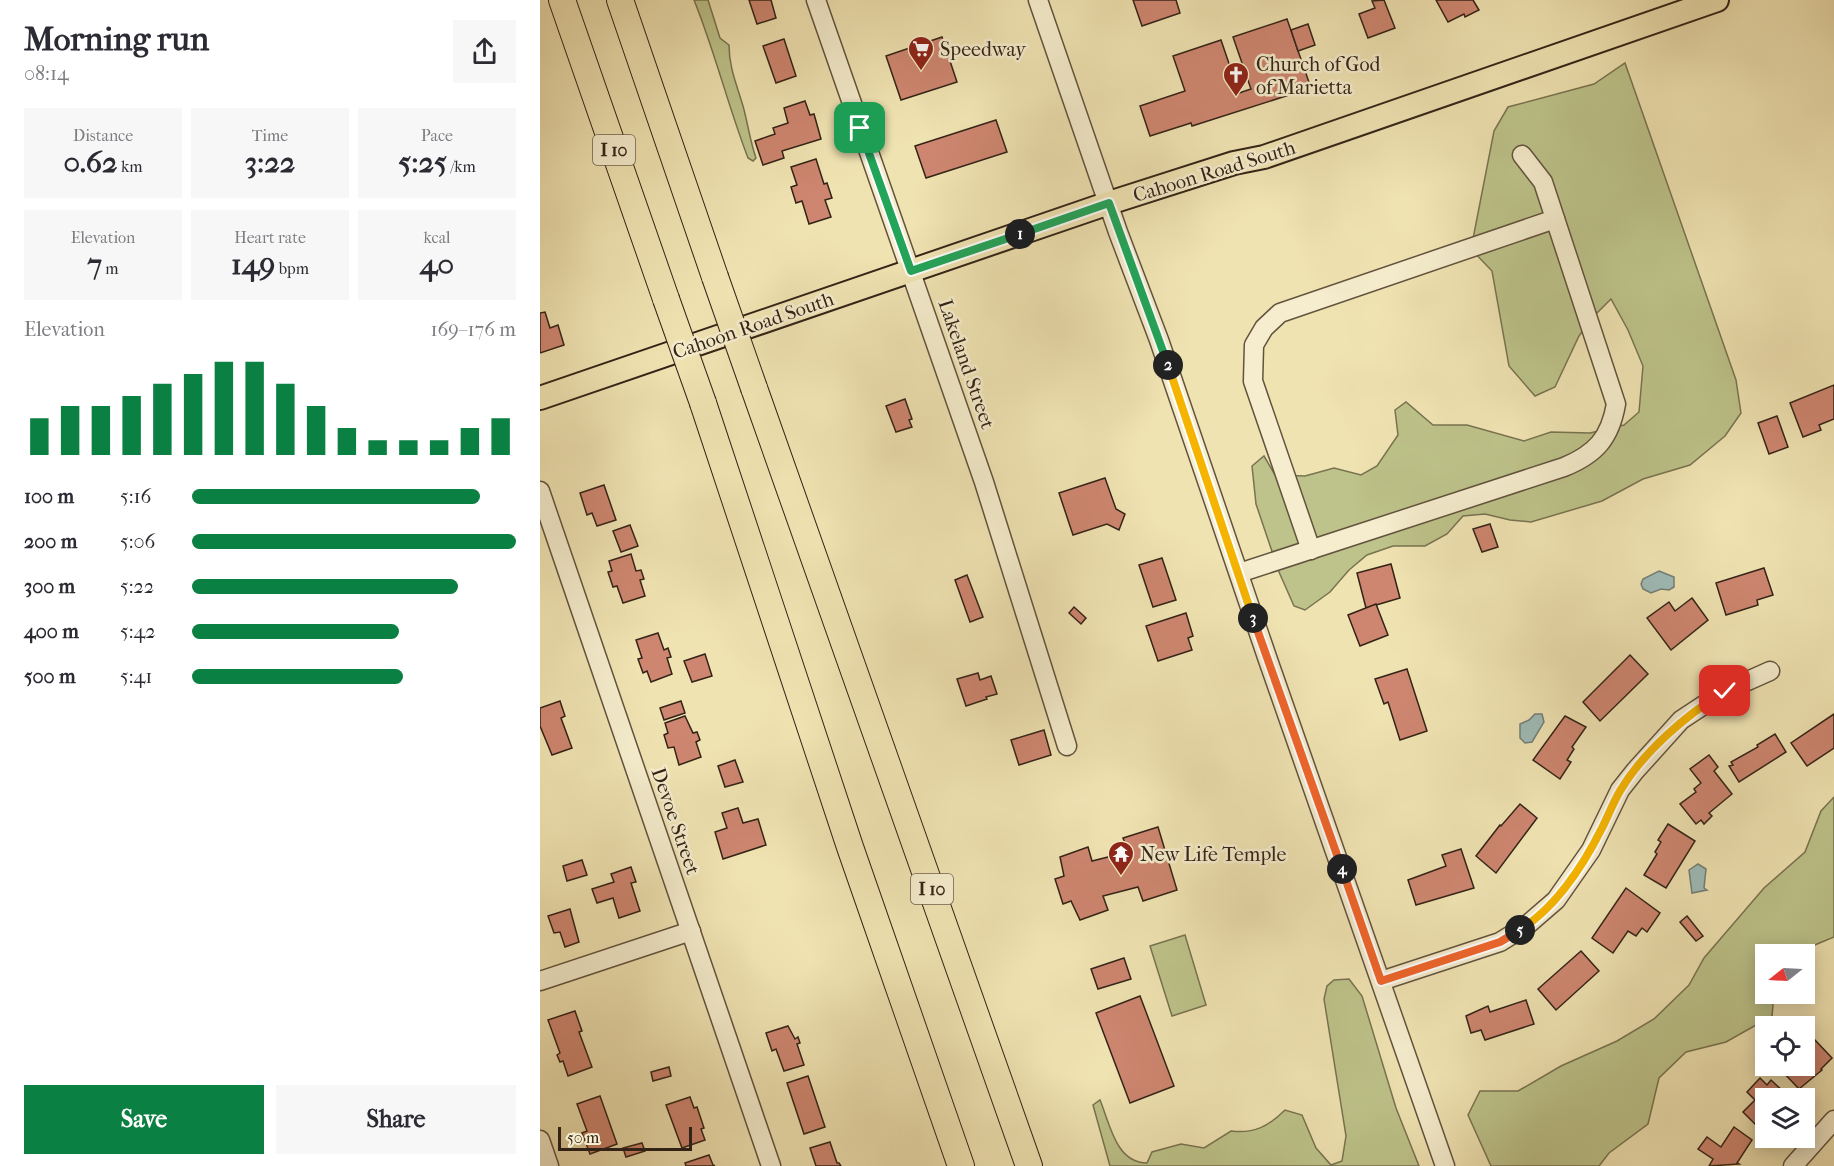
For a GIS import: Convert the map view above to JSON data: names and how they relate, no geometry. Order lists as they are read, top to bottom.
{
  "streets": {
    "highway": ["I 10"],
    "main road": ["Cahoon Road South"],
    "street": ["Lakeland Street", "Devoe Street"]
  },
  "crossings": [
    ["Cahoon Road South", "Lakeland Street"]
  ],
  "places": {
    "supermarket": ["Speedway"],
    "church": ["Church of God of Marietta"],
    "temple": ["New Life Temple"]
  },
  "scale_bar": "50 m",
  "north": "left",
  "page": {
    "heading": ["Morning run", "08:14"],
    "stats": [
      ["Distance", "0.62 km"],
      ["Time", "3:22"],
      ["Pace", "5:25 /km"],
      ["Elevation", "7 m"],
      ["Heart rate", "149 bpm"],
      ["kcal", "40"]
    ],
    "pins": [
      "1",
      "2",
      "3",
      "4",
      "5"
    ],
    "chart": ["Elevation", "169–176 m"],
    "list": [
      {
        "name": "100 m",
        "note": "5:16"
      },
      {
        "name": "200 m",
        "note": "5:06"
      },
      {
        "name": "300 m",
        "note": "5:22"
      },
      {
        "name": "400 m",
        "note": "5:42"
      },
      {
        "name": "500 m",
        "note": "5:41"
      }
    ],
    "buttons": ["Save", "Share"],
    "scale": "50 m"
  }
}
